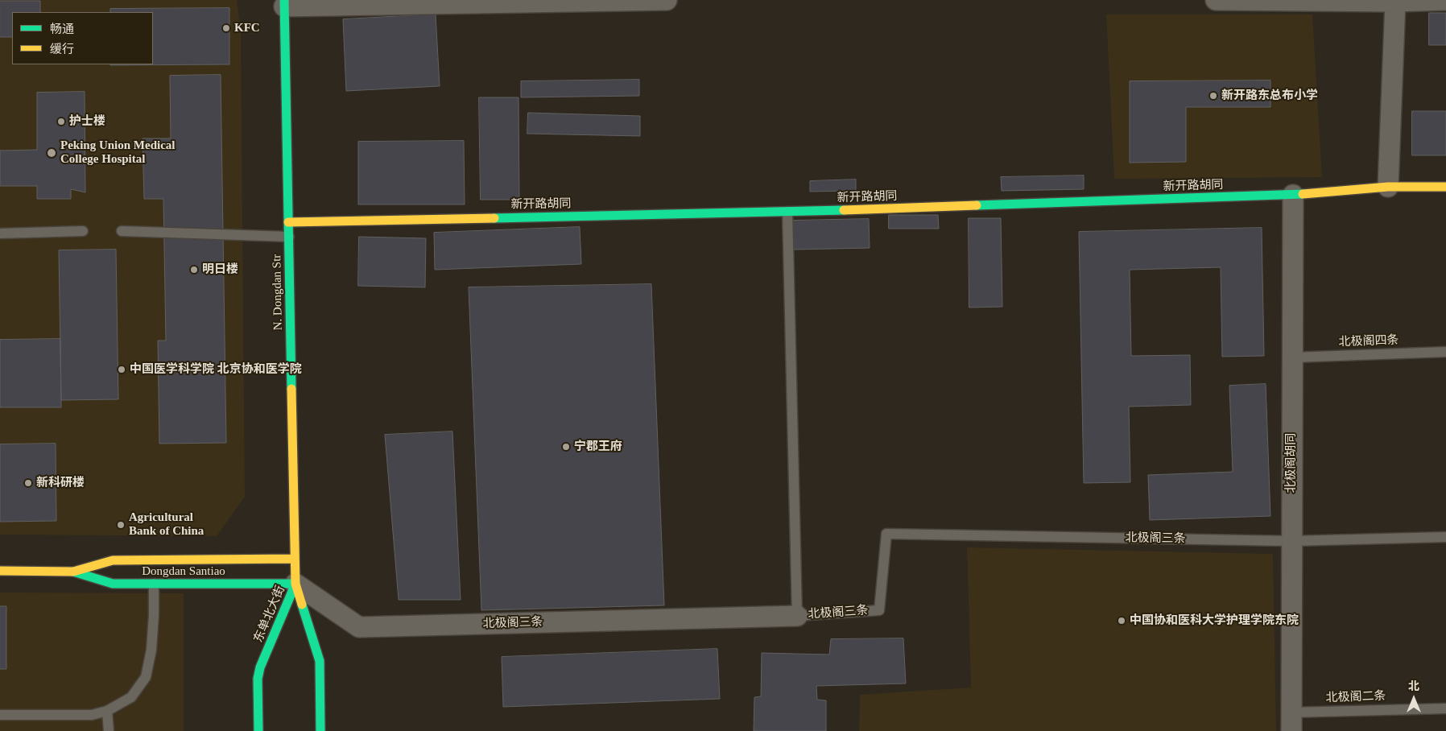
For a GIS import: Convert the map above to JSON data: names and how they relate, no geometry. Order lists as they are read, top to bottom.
{
  "streets": {
    "street": [
      "新开路胡同",
      "N. Dongdan Str",
      "北极阁胡同",
      "北极阁三条",
      "Dongdan Santiao",
      "东单北大街"
    ],
    "lane": ["北极阁四条", "北极阁二条"]
  },
  "crossings": [
    ["新开路胡同", "N. Dongdan Str"],
    ["新开路胡同", "北极阁胡同"],
    ["N. Dongdan Str", "北极阁三条"],
    ["N. Dongdan Str", "Dongdan Santiao"],
    ["N. Dongdan Str", "东单北大街"],
    ["北极阁四条", "北极阁胡同"],
    ["北极阁胡同", "北极阁三条"],
    ["北极阁胡同", "北极阁二条"],
    ["北极阁三条", "Dongdan Santiao"],
    ["北极阁三条", "东单北大街"],
    ["Dongdan Santiao", "东单北大街"]
  ],
  "places": [
    "KFC",
    "新开路东总布小学",
    "护士楼",
    "Peking Union Medical College Hospital",
    "明日楼",
    "中国医学科学院 北京协和医学院",
    "宁郡王府",
    "新科研楼",
    "Agricultural Bank of China",
    "中国协和医科大学护理学院东院"
  ],
  "legend": ["畅通", "缓行"],
  "north": "top"
}
